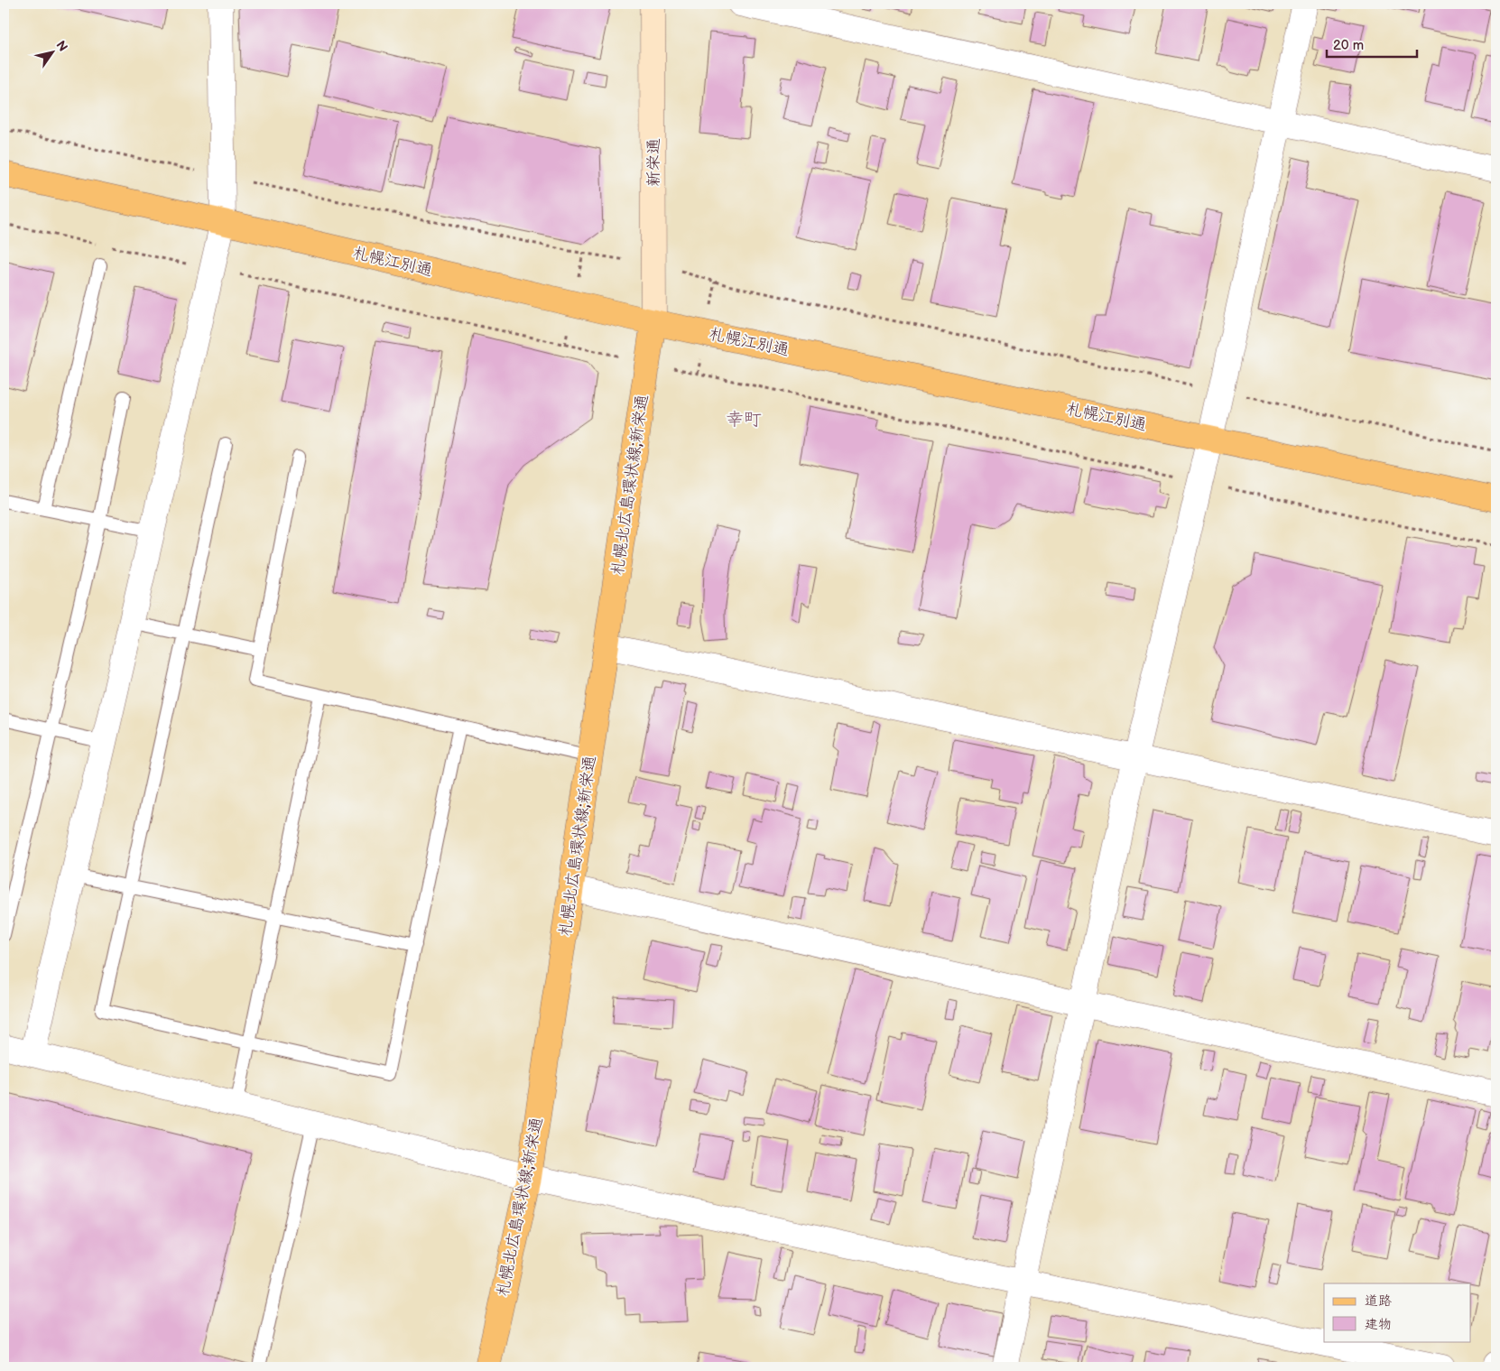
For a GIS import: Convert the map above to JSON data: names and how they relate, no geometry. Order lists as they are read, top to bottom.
{
  "streets": {
    "main road": ["札幌江別通", "札幌北広島環状線;新栄通"],
    "street": ["新栄通"]
  },
  "crossings": [
    ["新栄通", "札幌江別通"],
    ["新栄通", "札幌北広島環状線;新栄通"],
    ["札幌江別通", "札幌北広島環状線;新栄通"]
  ],
  "districts": ["幸町"],
  "legend": ["道路", "建物"],
  "scale_bar": "20 m",
  "north": "top right"
}
